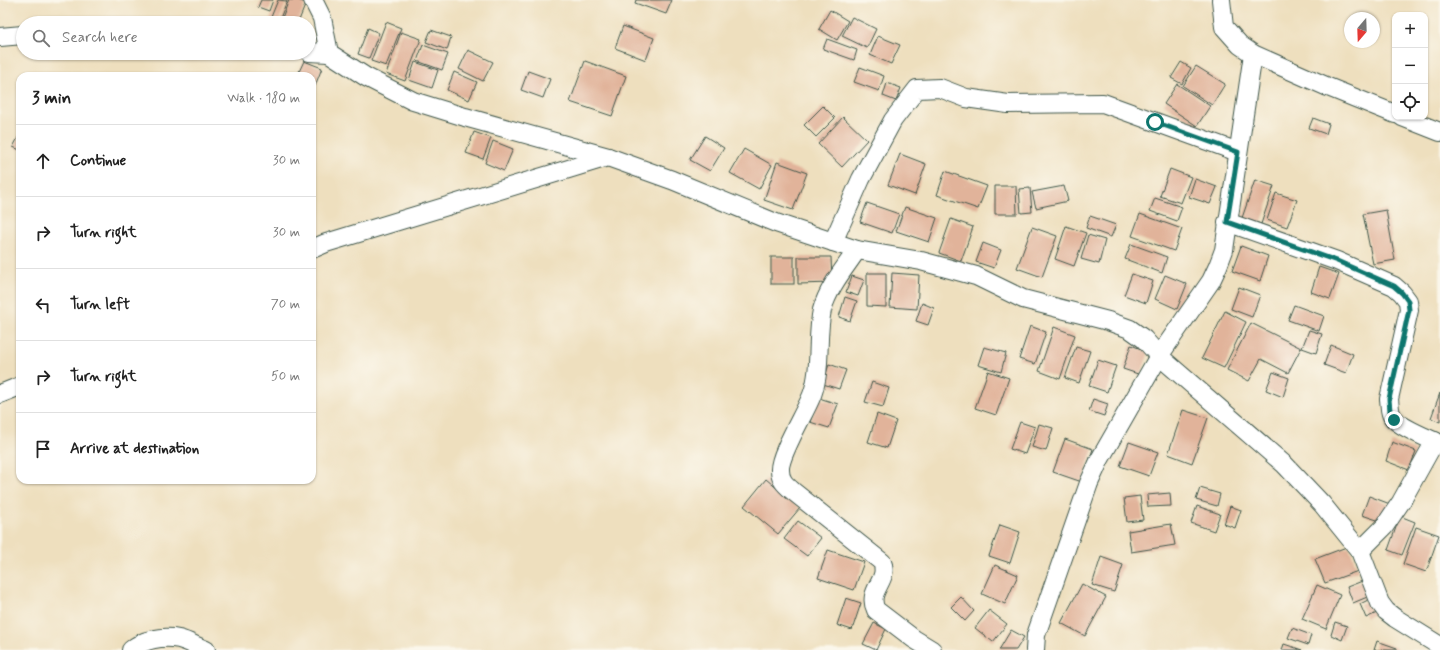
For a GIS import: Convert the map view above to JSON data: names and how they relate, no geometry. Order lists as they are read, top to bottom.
{
  "north": "bottom",
  "page": {
    "map_buttons": ["+", "−"],
    "search": "Search here",
    "heading": ["3 min", "Walk · 180 m"],
    "list": [
      ["Continue", "30 m"],
      ["Turn right", "30 m"],
      ["Turn left", "70 m"],
      ["Turn right", "50 m"],
      "Arrive at destination"
    ]
  }
}
